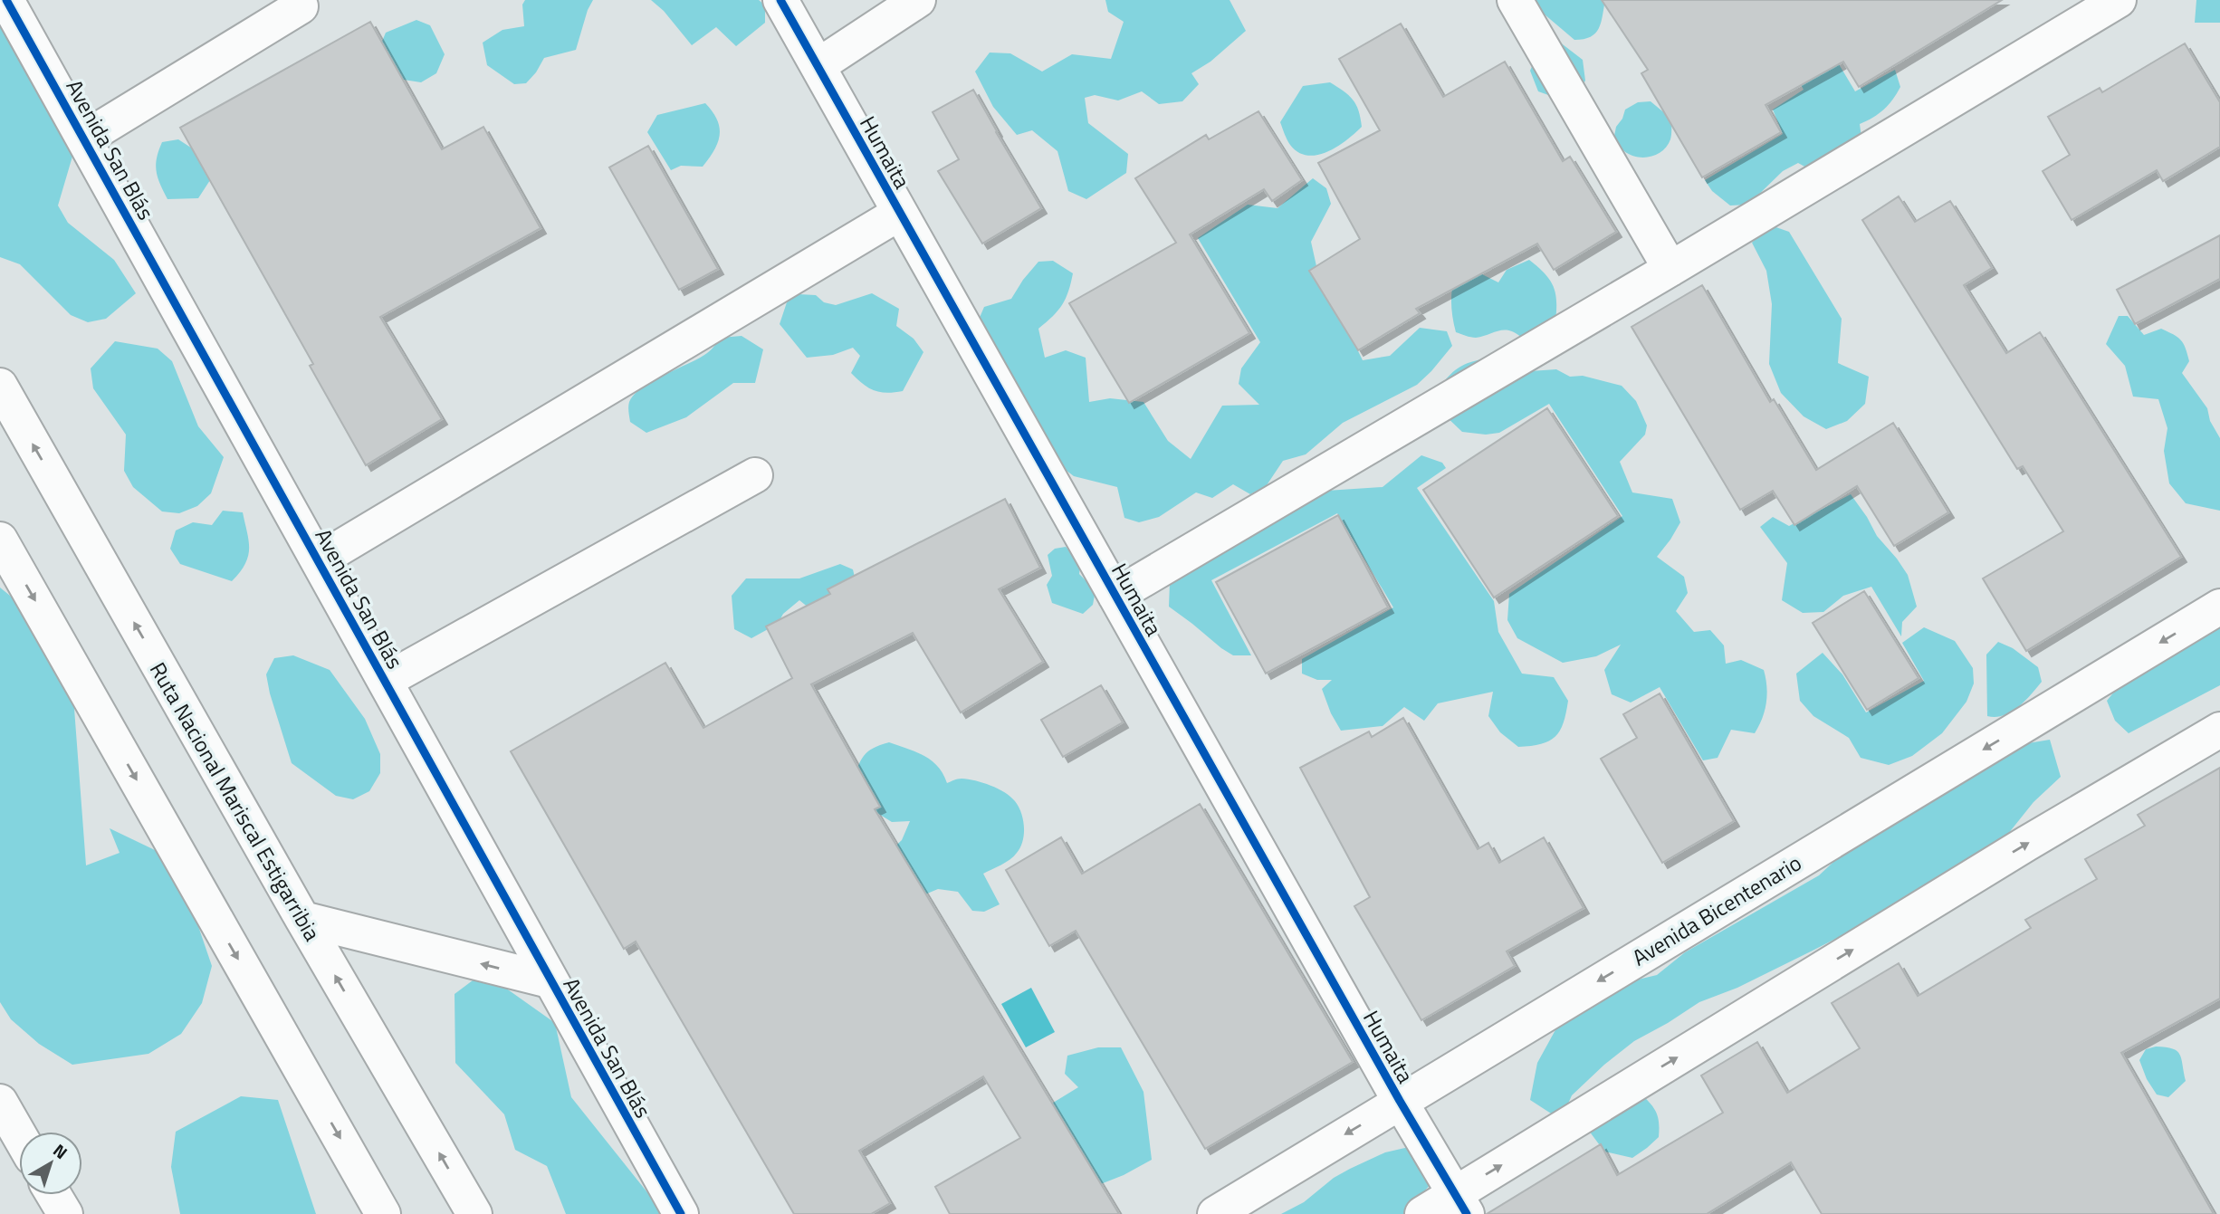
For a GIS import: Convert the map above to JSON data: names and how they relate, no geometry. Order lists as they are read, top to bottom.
{
  "streets": {
    "main road": [
      "Avenida San Blás",
      "Humaita",
      "Ruta Nacional Mariscal Estigarribia",
      "Avenida Bicentenario"
    ]
  },
  "crossings": [
    ["Humaita", "Avenida Bicentenario"]
  ],
  "north": "top right"
}
